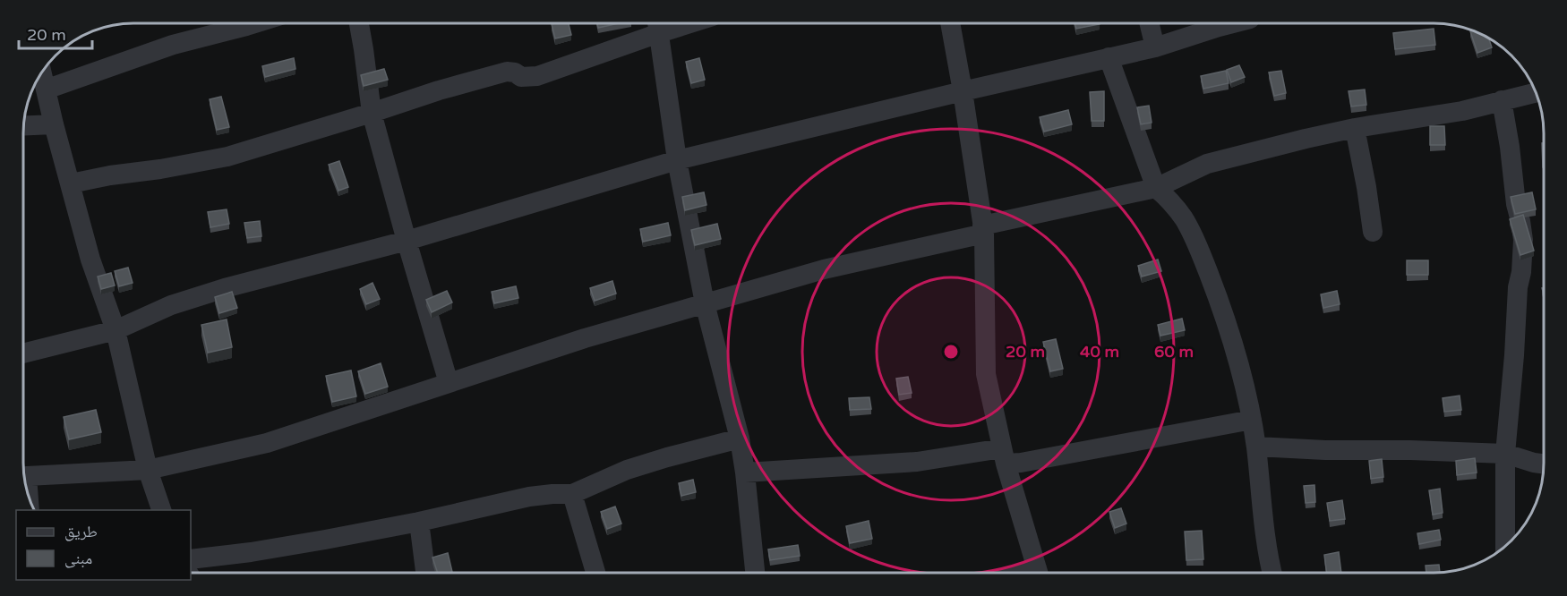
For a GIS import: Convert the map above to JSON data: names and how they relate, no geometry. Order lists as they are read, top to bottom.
{
  "legend": ["طريق", "مبنى"],
  "scale_bar": "20 m",
  "rings": ["20 m", "40 m", "60 m"]
}
